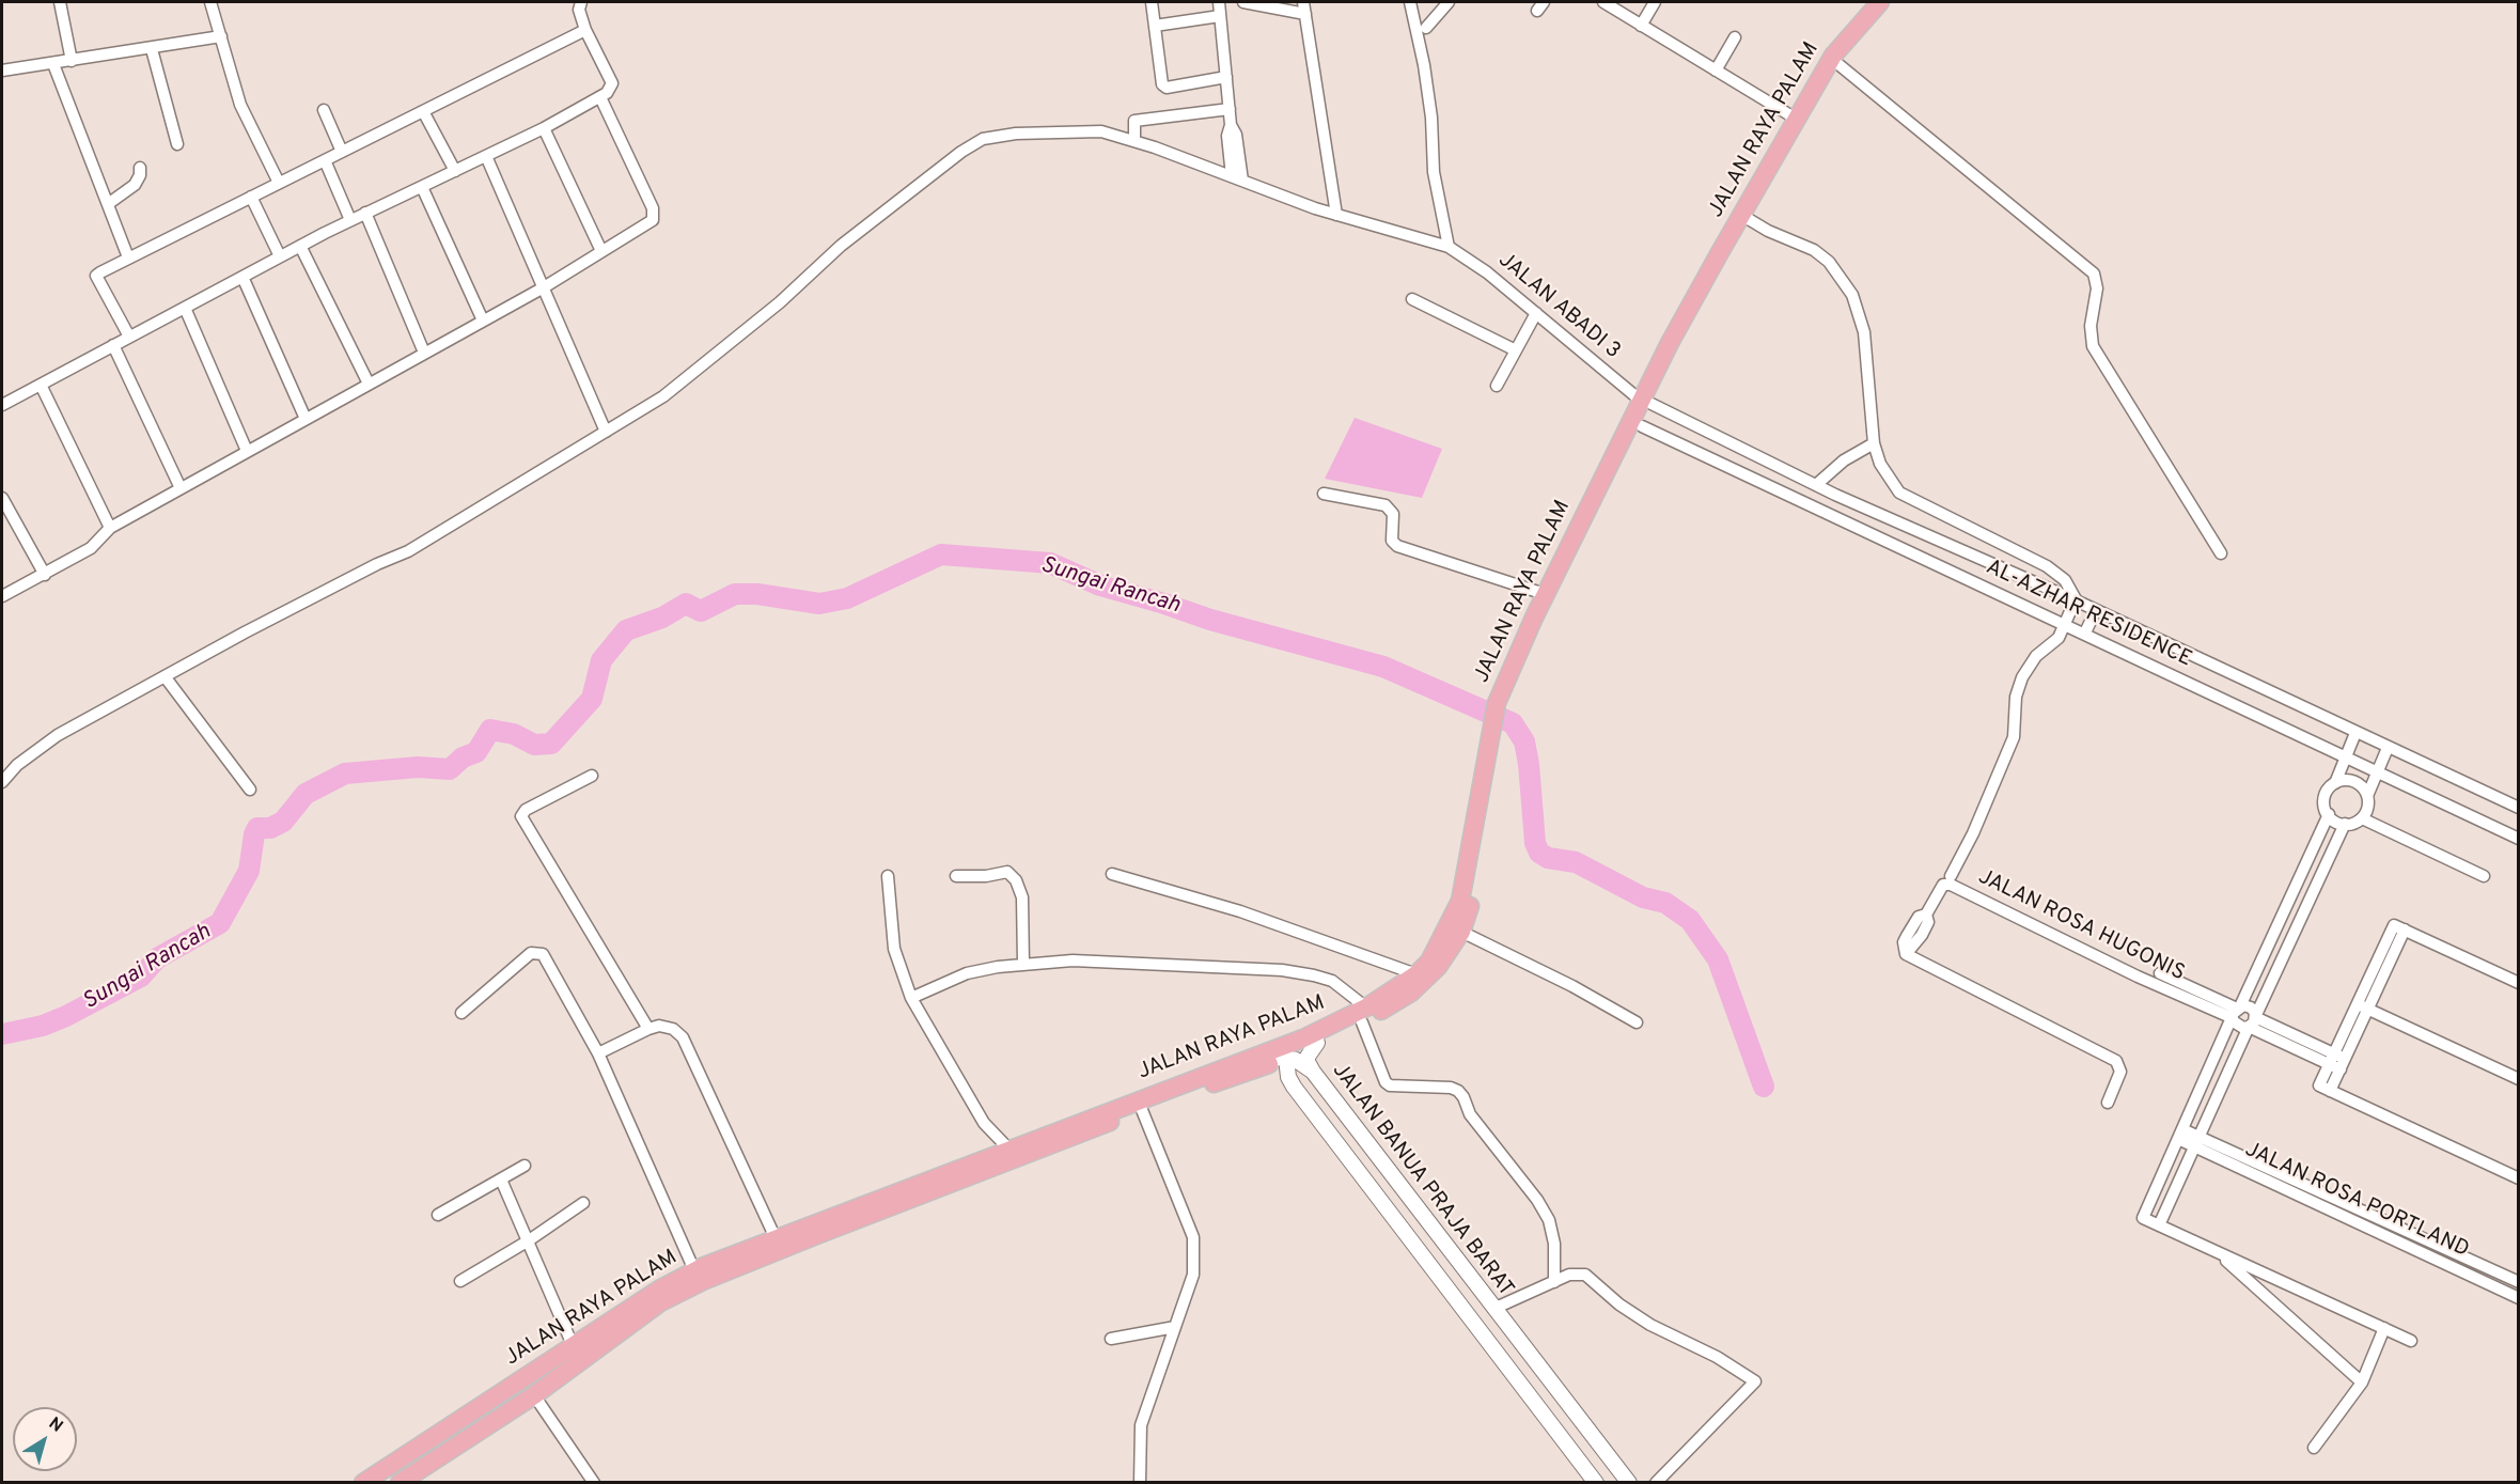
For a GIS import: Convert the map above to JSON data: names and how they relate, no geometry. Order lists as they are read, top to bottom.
{
  "streets": {
    "main road": ["JALAN RAYA PALAM"],
    "street": [
      "JALAN ABADI 3",
      "AL-AZHAR RESIDENCE",
      "JALAN ROSA HUGONIS",
      "JALAN BANUA PRAJA BARAT",
      "JALAN ROSA PORTLAND"
    ]
  },
  "crossings": [
    ["JALAN RAYA PALAM", "JALAN ABADI 3"],
    ["JALAN RAYA PALAM", "AL-AZHAR RESIDENCE"],
    ["JALAN RAYA PALAM", "JALAN BANUA PRAJA BARAT"],
    ["JALAN ABADI 3", "AL-AZHAR RESIDENCE"]
  ],
  "water": ["Sungai Rancah"],
  "north": "top right"
}
